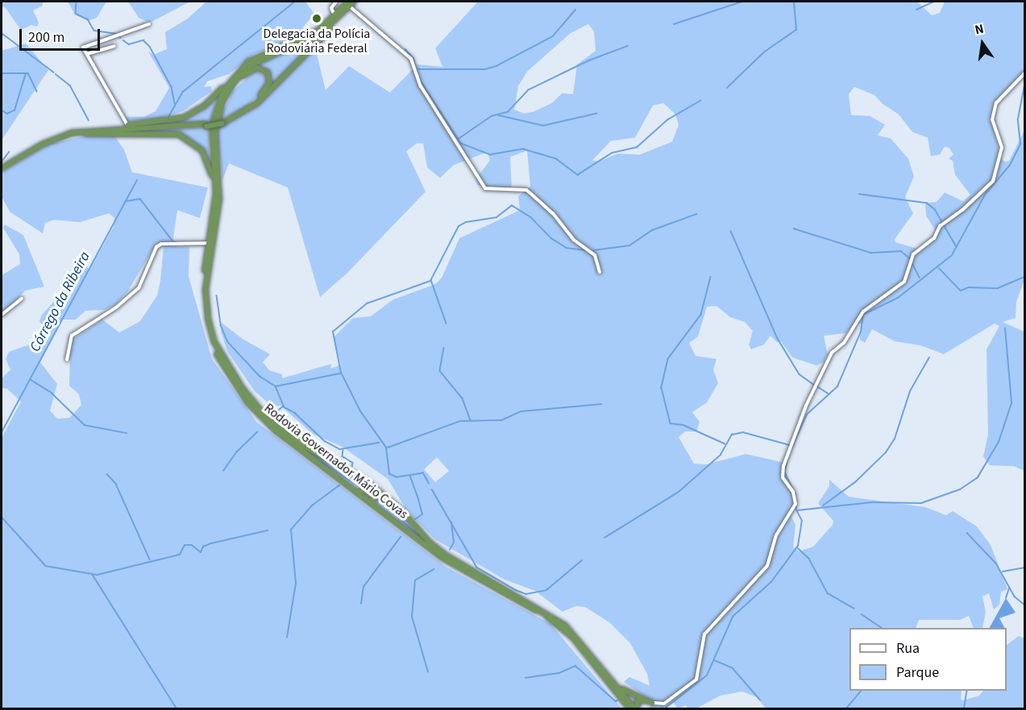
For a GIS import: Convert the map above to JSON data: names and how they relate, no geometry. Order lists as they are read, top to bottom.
{
  "streets": {
    "highway": ["Rodovia Governador Mário Covas"]
  },
  "water": ["Córrego da Ribeira"],
  "places": ["Delegacia da Polícia Rodoviária Federal"],
  "legend": ["Rua", "Parque"],
  "scale_bar": "200 m",
  "north": "top"
}
